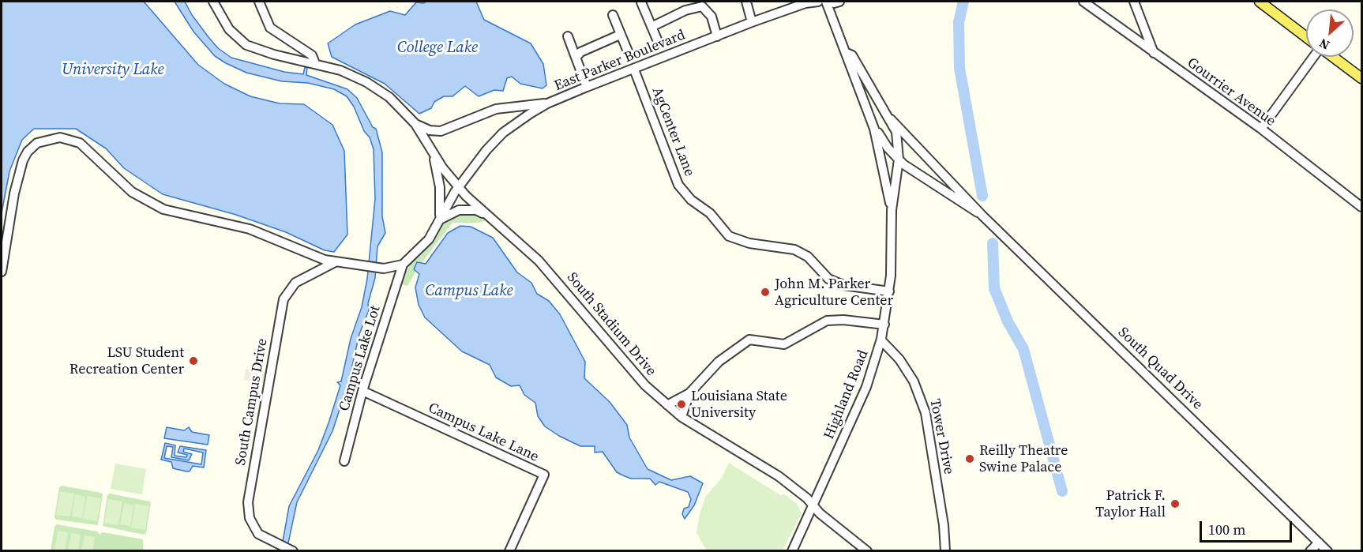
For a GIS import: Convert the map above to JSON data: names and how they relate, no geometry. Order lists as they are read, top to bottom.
{
  "streets": {
    "street": [
      "East Parker Boulevard",
      "Gourrier Avenue",
      "AgCenter Lane",
      "South Stadium Drive",
      "Campus Lake Lot",
      "South Quad Drive",
      "Highland Road",
      "South Campus Drive",
      "Campus Lake Lane",
      "Tower Drive"
    ]
  },
  "crossings": [
    ["East Parker Boulevard", "AgCenter Lane"],
    ["East Parker Boulevard", "South Stadium Drive"],
    ["East Parker Boulevard", "Campus Lake Lot"],
    ["AgCenter Lane", "Highland Road"],
    ["South Stadium Drive", "Highland Road"],
    ["Campus Lake Lot", "Campus Lake Lane"],
    ["South Quad Drive", "Highland Road"],
    ["Highland Road", "Tower Drive"]
  ],
  "water": ["College Lake", "University Lake", "Campus Lake"],
  "places": [
    "John M. Parker Agriculture Center",
    "LSU Student Recreation Center",
    "Louisiana State University",
    "Reilly Theatre Swine Palace",
    "Patrick F. Taylor Hall"
  ],
  "scale_bar": "100 m",
  "north": "bottom left"
}
